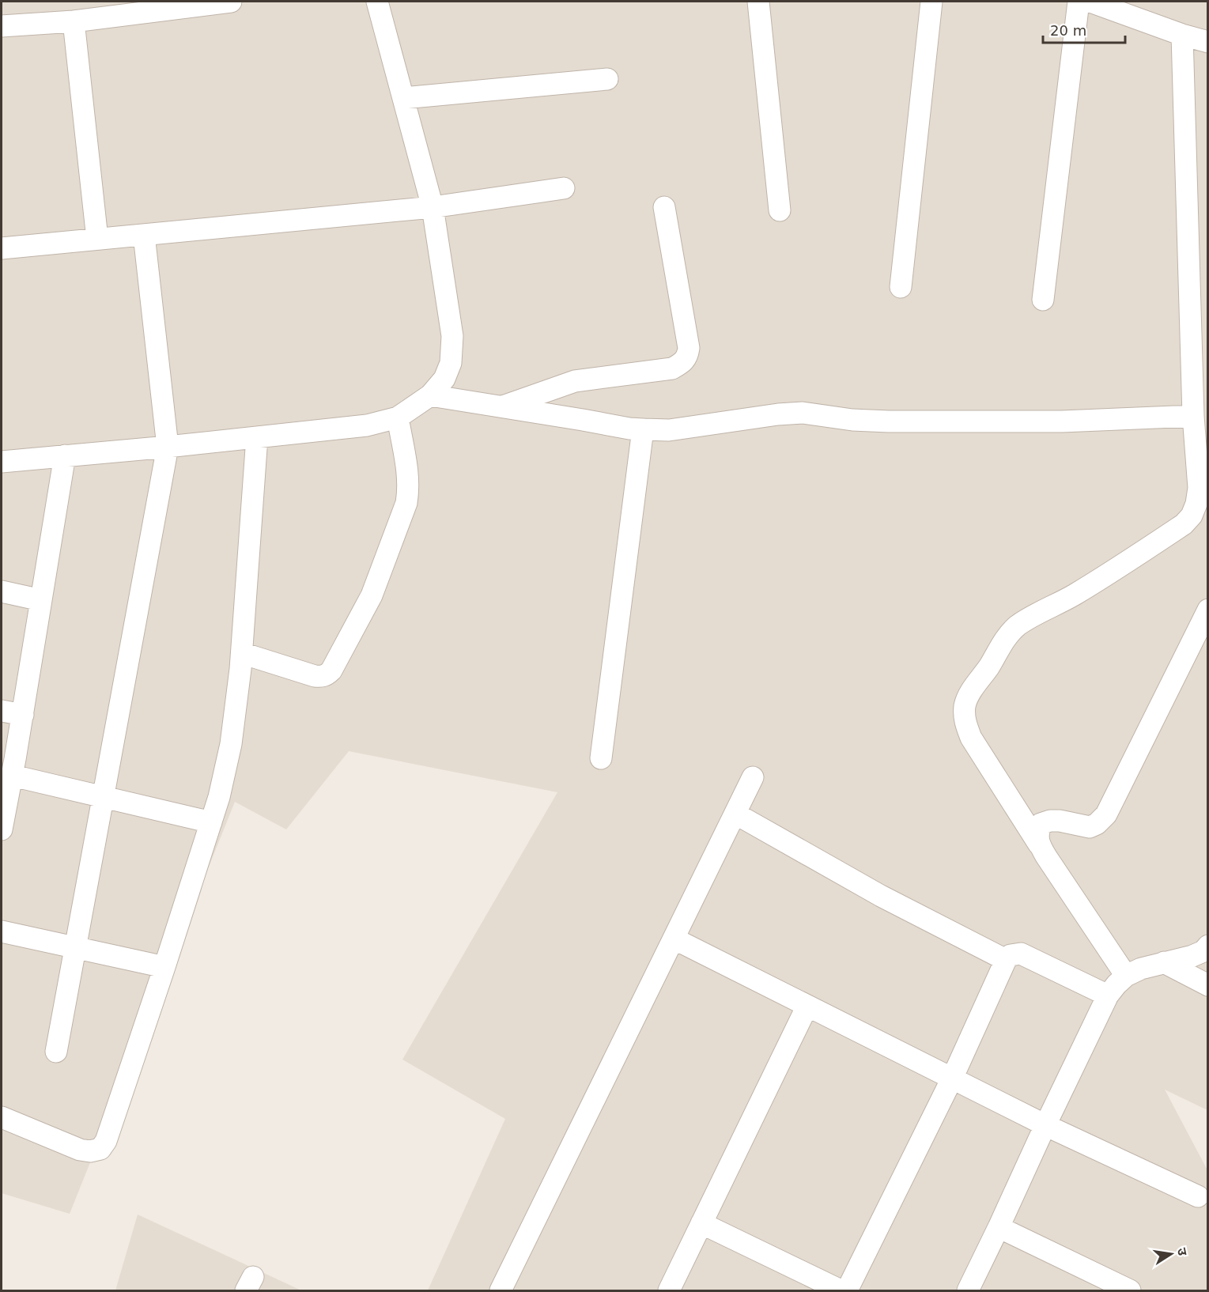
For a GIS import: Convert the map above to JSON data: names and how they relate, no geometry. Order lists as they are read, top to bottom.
{
  "scale_bar": "20 m",
  "north": "right"
}
